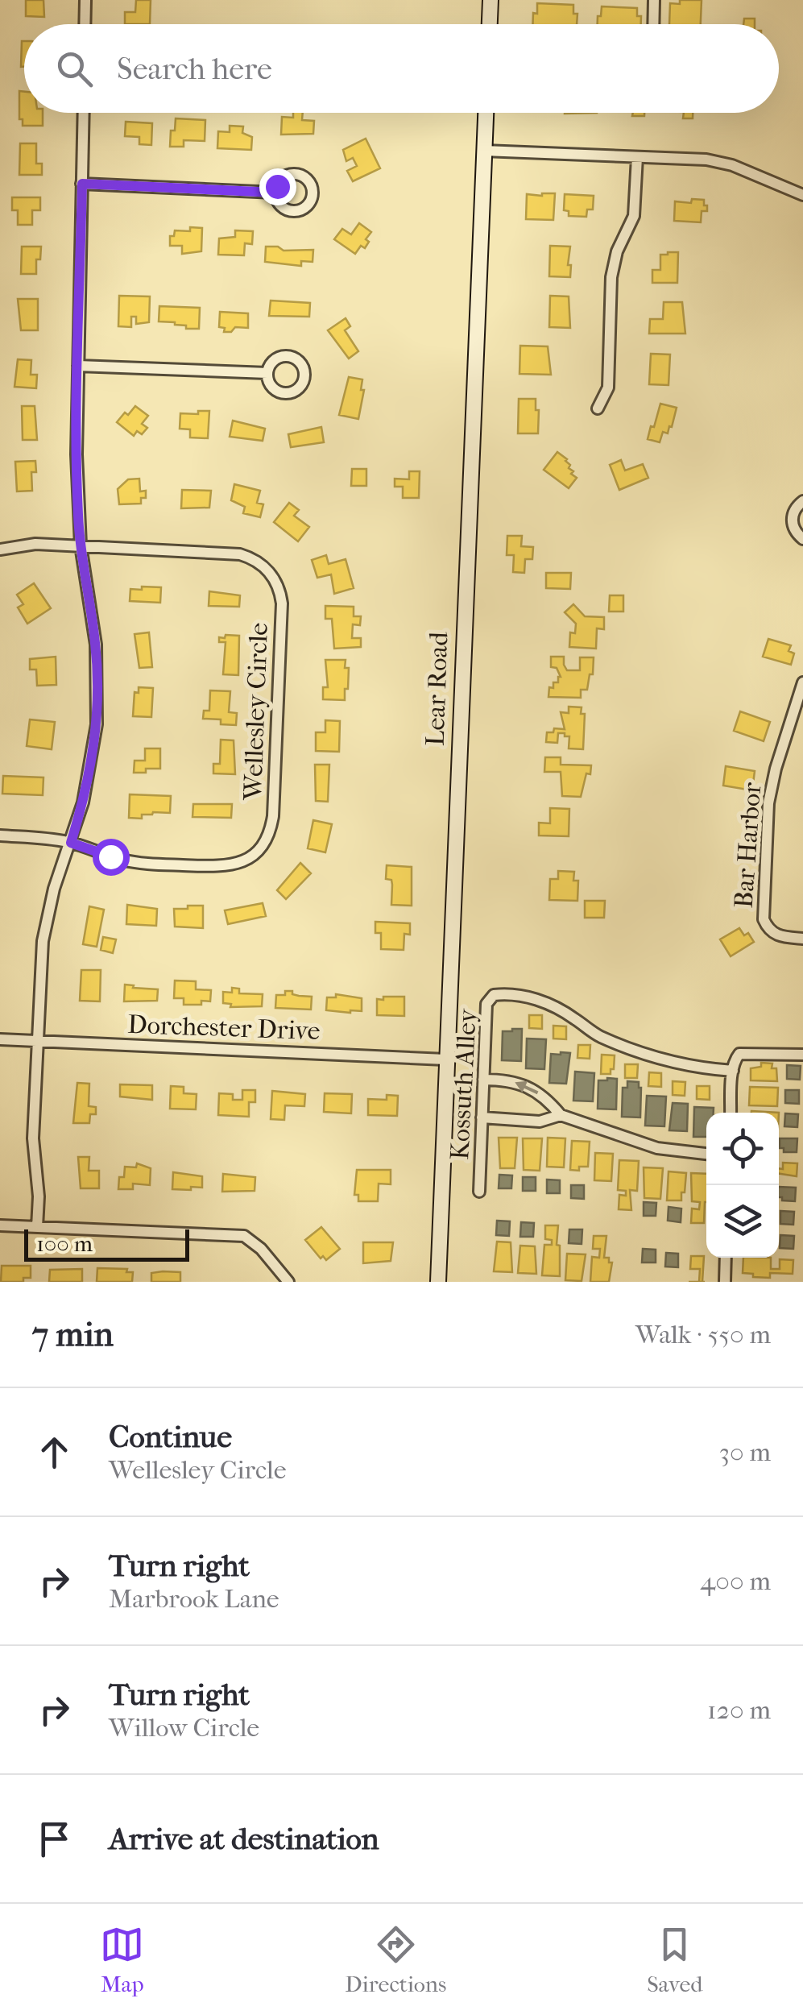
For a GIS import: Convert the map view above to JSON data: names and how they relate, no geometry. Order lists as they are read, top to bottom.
{
  "streets": {
    "street": [
      "Lear Road",
      "Wellesley Circle",
      "Bar Harbor",
      "Dorchester Drive",
      "Kossuth Alley"
    ]
  },
  "crossings": [
    ["Lear Road", "Dorchester Drive"]
  ],
  "scale_bar": "100 m",
  "page": {
    "search": "Search here",
    "scale": "100 m",
    "heading": ["7 min", "Walk · 550 m"],
    "list": [
      ["Continue", "Wellesley Circle", "30 m"],
      ["Turn right", "Marbrook Lane", "400 m"],
      ["Turn right", "Willow Circle", "120 m"],
      "Arrive at destination"
    ],
    "nav": ["Map", "Directions", "Saved"]
  }
}
